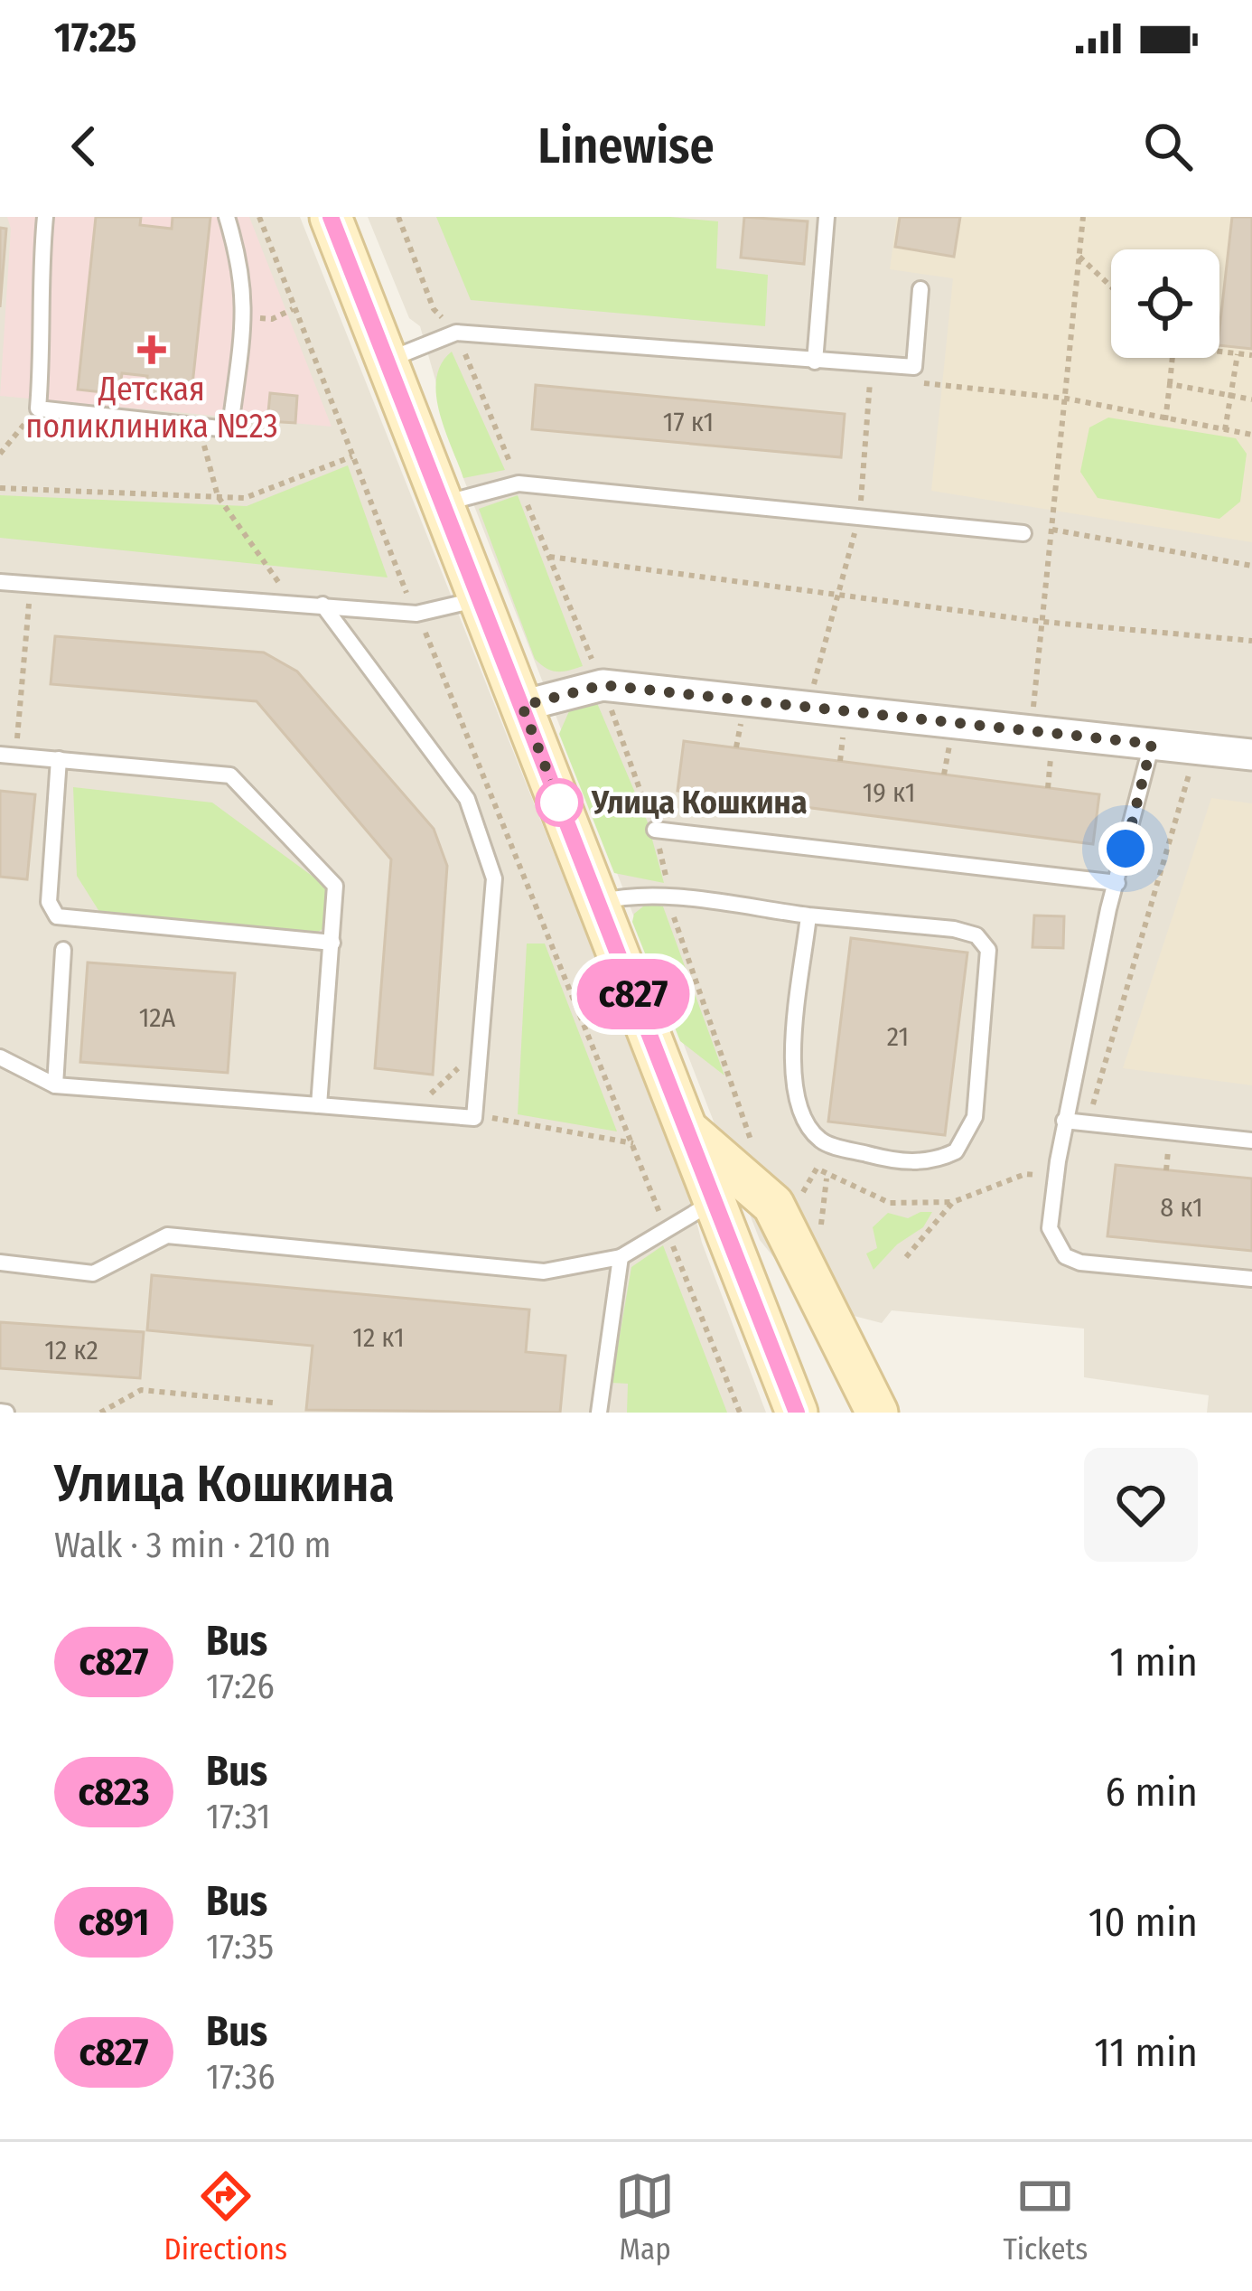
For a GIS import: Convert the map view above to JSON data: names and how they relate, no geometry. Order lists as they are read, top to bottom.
{
  "places": {
    "health": ["Детская поликлиника №23"],
    "other": ["Улица Кошкина"]
  },
  "lines": ["bus line с827"],
  "house_numbers": [
    "17 к1",
    "19 к1",
    "12А",
    "21",
    "8 к1",
    "12 к1",
    "12 к2"
  ],
  "page": {
    "status": "17:25",
    "header": "Linewise",
    "on_map": "с827",
    "heading": ["Улица Кошкина", "Walk · 3 min · 210 m"],
    "list": [
      {
        "mark": "с827",
        "name": "Bus",
        "note": "17:26",
        "value": "1 min"
      },
      {
        "mark": "с823",
        "name": "Bus",
        "note": "17:31",
        "value": "6 min"
      },
      {
        "mark": "с891",
        "name": "Bus",
        "note": "17:35",
        "value": "10 min"
      },
      {
        "mark": "с827",
        "name": "Bus",
        "note": "17:36",
        "value": "11 min"
      }
    ],
    "tabs": ["Directions", "Map", "Tickets"]
  }
}
